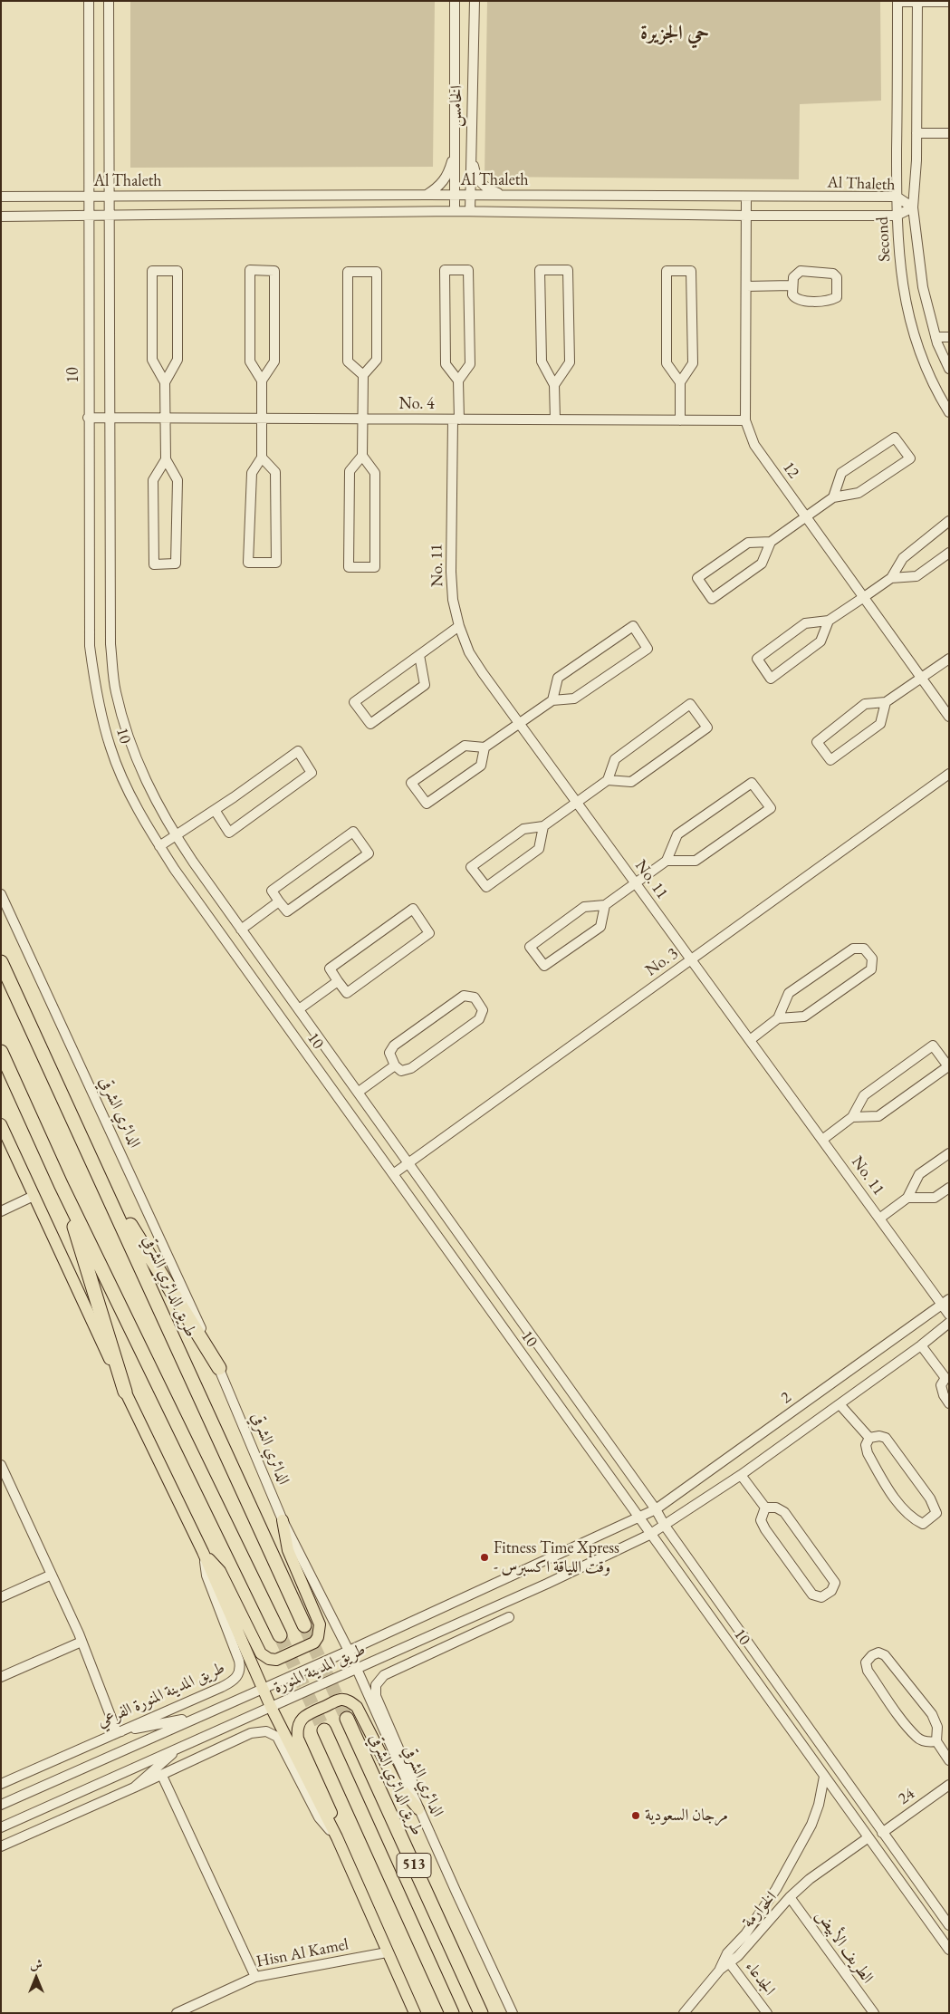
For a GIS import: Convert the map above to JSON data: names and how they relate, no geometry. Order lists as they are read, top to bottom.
{
  "streets": {
    "highway": ["طريق الدائري الشرقي", "513"],
    "street": [
      "الخامس",
      "Al Thaleth",
      "Second",
      "10",
      "No. 4",
      "12",
      "No. 11",
      "No. 3",
      "الدائري الشرقي",
      "2",
      "طريق المدينة المنورة",
      "طريق المدينة المنورة الفرعي",
      "24",
      "الخوارمة",
      "الطريف الأبيض",
      "Hisn Al Kamel",
      "الجدعاء"
    ]
  },
  "crossings": [
    ["الخامس", "Al Thaleth"],
    ["Al Thaleth", "Second"],
    ["Al Thaleth", "10"],
    ["Al Thaleth", "12"],
    ["10", "No. 4"],
    ["10", "No. 3"],
    ["10", "2"],
    ["10", "طريق المدينة المنورة"],
    ["10", "24"],
    ["10", "الخوارمة"],
    ["No. 4", "12"],
    ["No. 4", "No. 11"],
    ["No. 11", "No. 3"],
    ["No. 11", "2"],
    ["الدائري الشرقي", "طريق المدينة المنورة"],
    ["2", "طريق المدينة المنورة"],
    ["الخوارمة", "الطريف الأبيض"],
    ["الخوارمة", "الجدعاء"]
  ],
  "districts": ["حي الجزيرة"],
  "places": ["Fitness Time Xpress - وقت اللياقة اكسبرس", "مرجان السعودية"],
  "north": "top"
}
